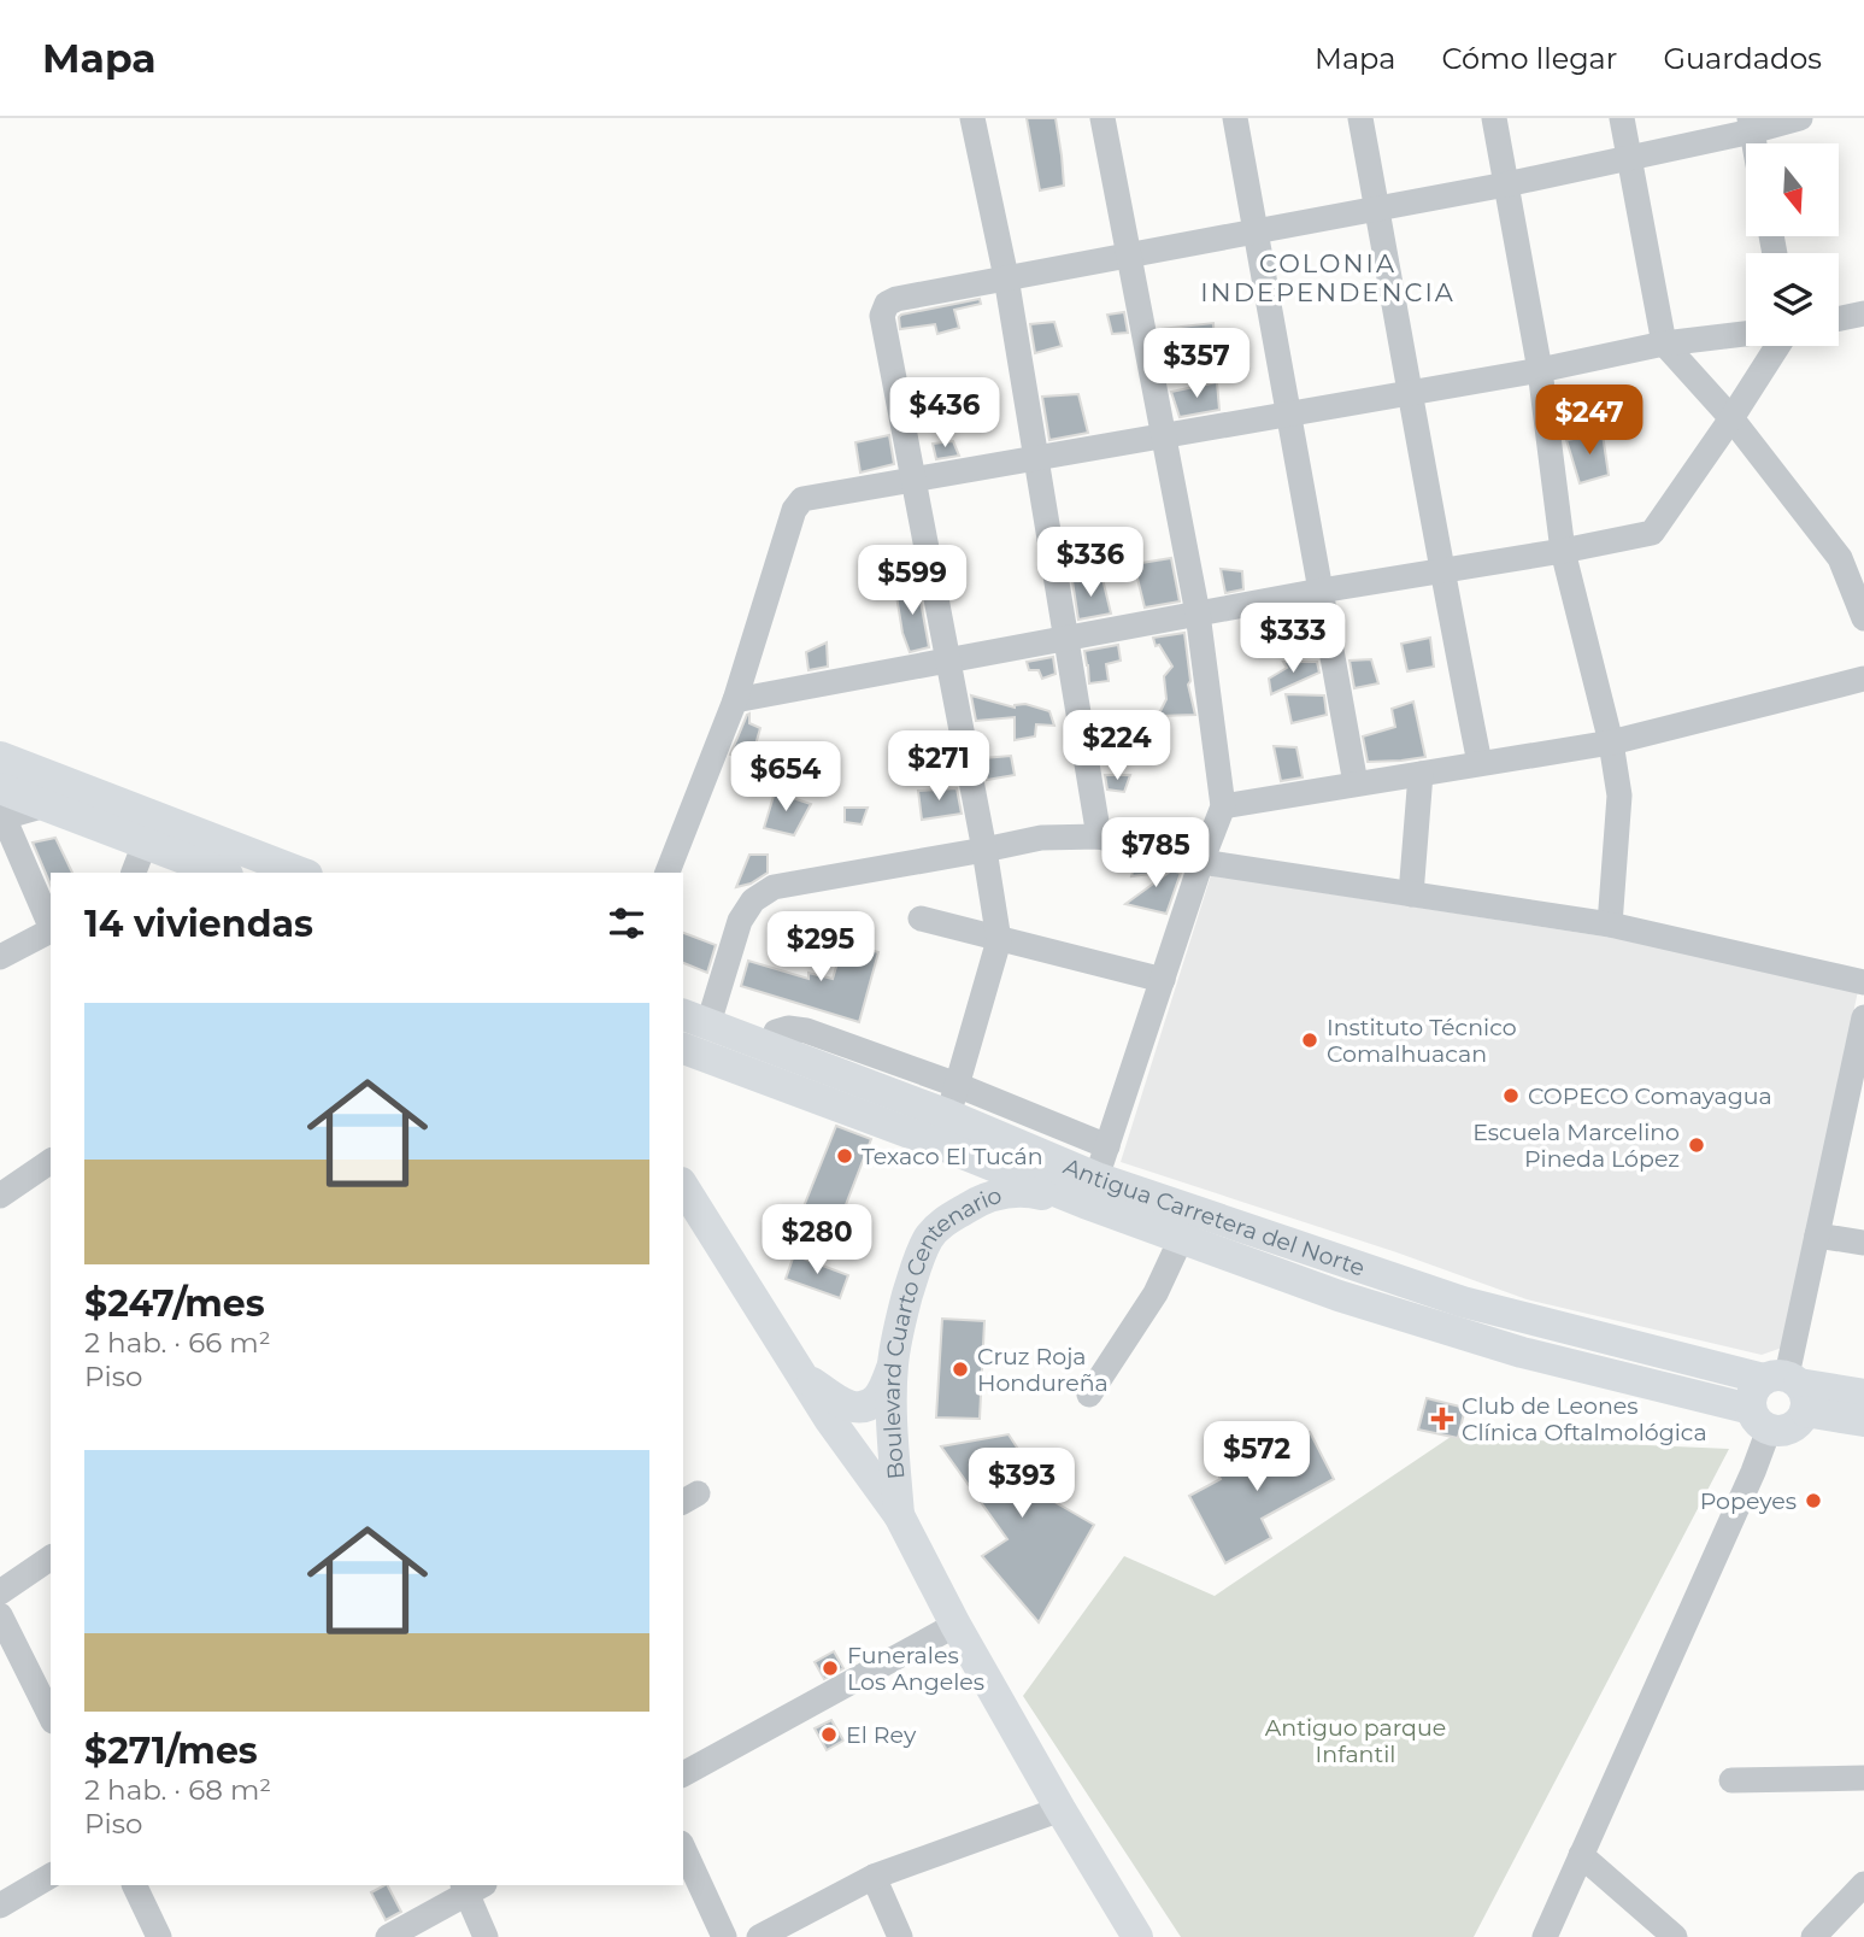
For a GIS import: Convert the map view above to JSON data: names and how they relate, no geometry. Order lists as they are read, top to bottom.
{
  "streets": {
    "main road": ["Antigua Carretera del Norte", "Boulevard Cuarto Centenario"]
  },
  "crossings": [
    ["Antigua Carretera del Norte", "Boulevard Cuarto Centenario"]
  ],
  "districts": ["COLONIA INDEPENDENCIA"],
  "parks": ["Antiguo parque Infantil"],
  "places": {
    "other": [
      "Instituto Técnico Comalhuacan",
      "COPECO Comayagua",
      "Escuela Marcelino Pineda López",
      "Texaco El Tucán",
      "Cruz Roja Hondureña",
      "Popeyes",
      "Funerales Los Angeles",
      "El Rey"
    ],
    "health": ["Club de Leones Clínica Oftalmológica"]
  },
  "north": "bottom",
  "page": {
    "header": "Mapa",
    "nav": ["Mapa", "Cómo llegar", "Guardados"],
    "price": [
      "$357",
      "$436",
      "$247",
      "$336",
      "$599",
      "$333",
      "$224",
      "$271",
      "$654",
      "$785",
      "$295",
      "$280",
      "$572",
      "$393"
    ],
    "heading": "14 viviendas",
    "list": [
      {
        "name": "$247/mes",
        "note": "2 hab. · 66 m² · Piso"
      },
      {
        "name": "$271/mes",
        "note": "2 hab. · 68 m² · Piso"
      }
    ]
  }
}
